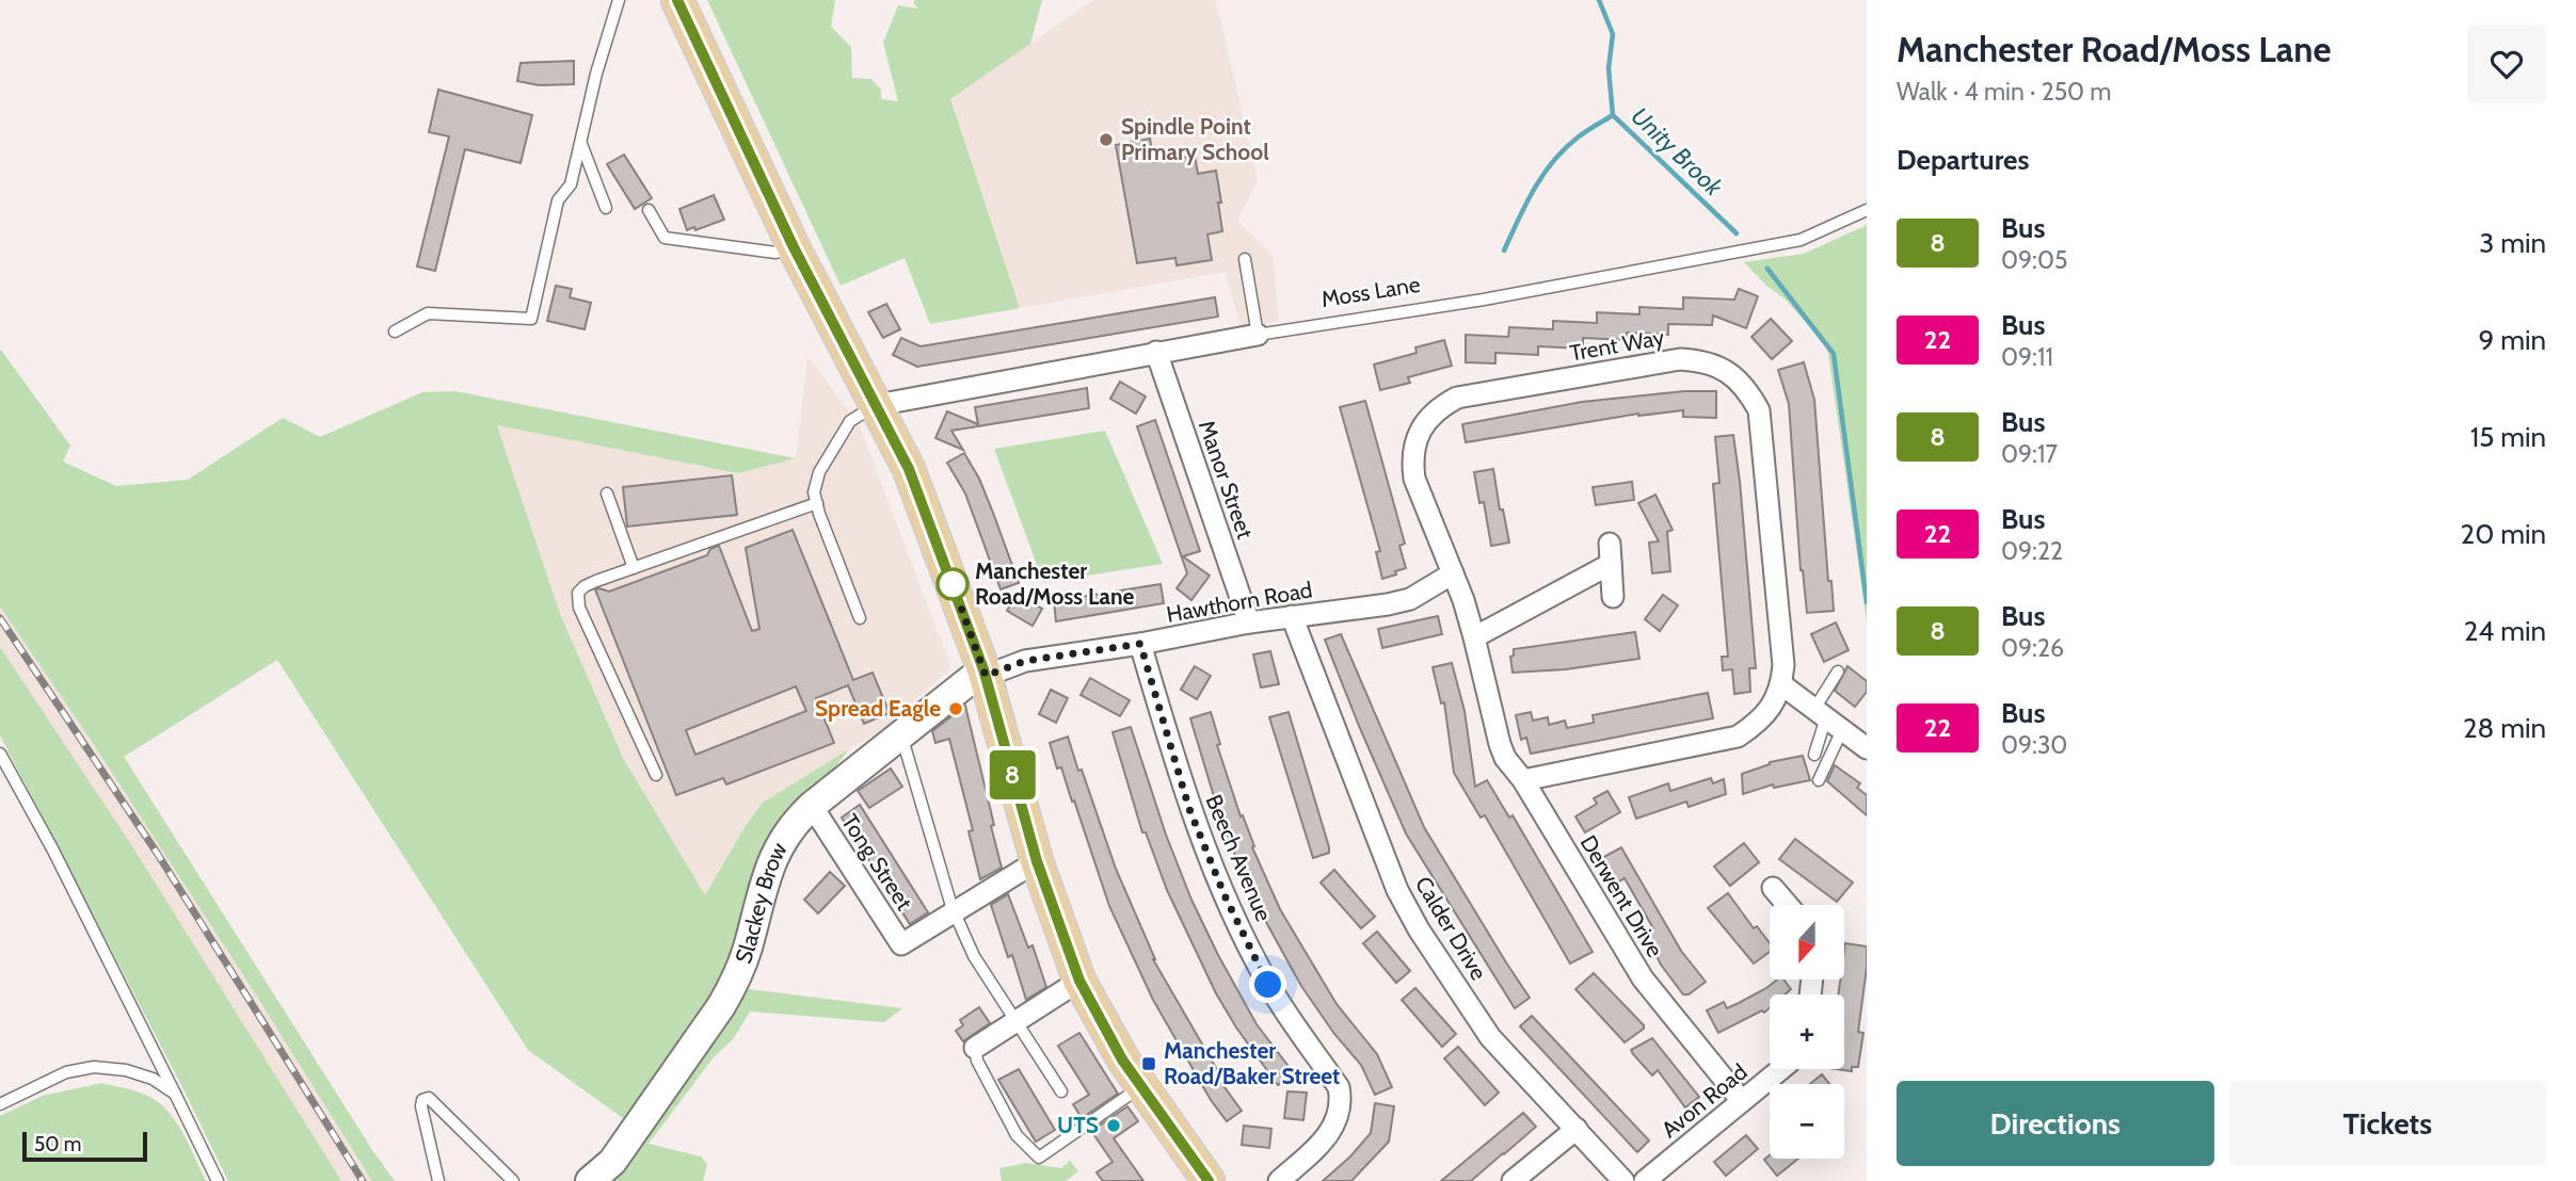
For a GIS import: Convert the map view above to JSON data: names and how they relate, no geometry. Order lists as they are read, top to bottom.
{
  "streets": {
    "street": [
      "Moss Lane",
      "Trent Way",
      "Manor Street",
      "Hawthorn Road",
      "Beech Avenue",
      "Tong Street",
      "Derwent Drive",
      "Slackey Brow",
      "Calder Drive",
      "Avon Road"
    ]
  },
  "crossings": [
    ["Moss Lane", "Manor Street"],
    ["Trent Way", "Hawthorn Road"],
    ["Trent Way", "Derwent Drive"],
    ["Manor Street", "Hawthorn Road"],
    ["Hawthorn Road", "Beech Avenue"],
    ["Hawthorn Road", "Slackey Brow"],
    ["Hawthorn Road", "Calder Drive"],
    ["Tong Street", "Slackey Brow"],
    ["Derwent Drive", "Avon Road"]
  ],
  "water": ["Unity Brook"],
  "places": {
    "other": [
      "Spindle Point Primary School",
      "Manchester Road/Moss Lane",
      "Spread Eagle",
      "UTS"
    ],
    "transit": ["Manchester Road/Baker Street"]
  },
  "lines": ["bus line 8"],
  "scale_bar": "50 m",
  "north": "bottom",
  "page": {
    "on_map": "8",
    "heading": [
      ["Manchester Road/Moss Lane", "Walk · 4 min · 250 m"],
      "Departures"
    ],
    "list": [
      {
        "mark": "8",
        "name": "Bus",
        "note": "09:05",
        "value": "3 min"
      },
      {
        "mark": "22",
        "name": "Bus",
        "note": "09:11",
        "value": "9 min"
      },
      {
        "mark": "8",
        "name": "Bus",
        "note": "09:17",
        "value": "15 min"
      },
      {
        "mark": "22",
        "name": "Bus",
        "note": "09:22",
        "value": "20 min"
      },
      {
        "mark": "8",
        "name": "Bus",
        "note": "09:26",
        "value": "24 min"
      },
      {
        "mark": "22",
        "name": "Bus",
        "note": "09:30",
        "value": "28 min"
      }
    ],
    "map_buttons": ["+", "−"],
    "buttons": ["Directions", "Tickets"],
    "scale": "50 m"
  }
}
